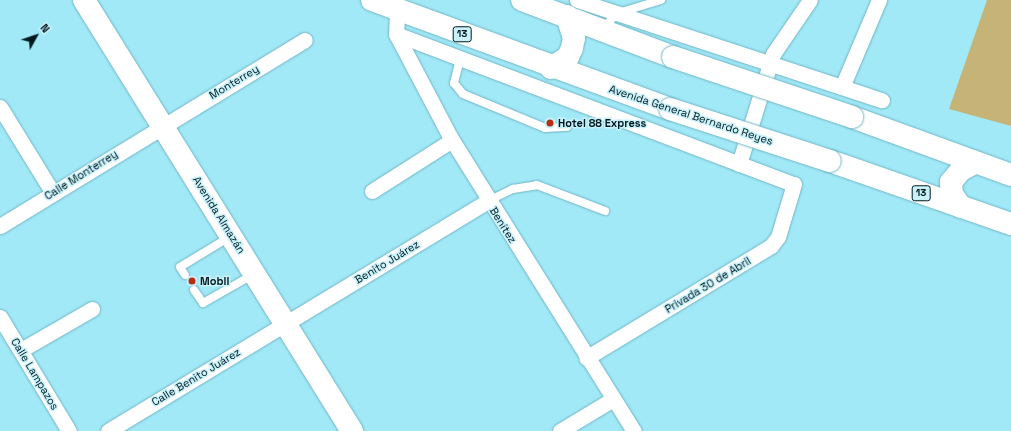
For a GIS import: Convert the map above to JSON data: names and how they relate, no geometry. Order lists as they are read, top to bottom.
{
  "streets": {
    "main road": ["13", "Avenida General Bernardo Reyes", "Avenida Almazán"],
    "street": [
      "Monterrey",
      "Calle Monterrey",
      "Benítez",
      "Benito Juárez",
      "Privada 30 de Abril",
      "Calle Lampazos",
      "Calle Benito Juárez"
    ]
  },
  "crossings": [
    ["Monterrey", "Calle Monterrey"],
    ["Monterrey", "Avenida Almazán"],
    ["Calle Monterrey", "Avenida Almazán"],
    ["Avenida Almazán", "Benito Juárez"],
    ["Avenida Almazán", "Calle Benito Juárez"],
    ["Benítez", "Benito Juárez"],
    ["Benítez", "Privada 30 de Abril"],
    ["Benito Juárez", "Calle Benito Juárez"]
  ],
  "places": ["Hotel 88 Express", "Mobil"],
  "north": "top right"
}
